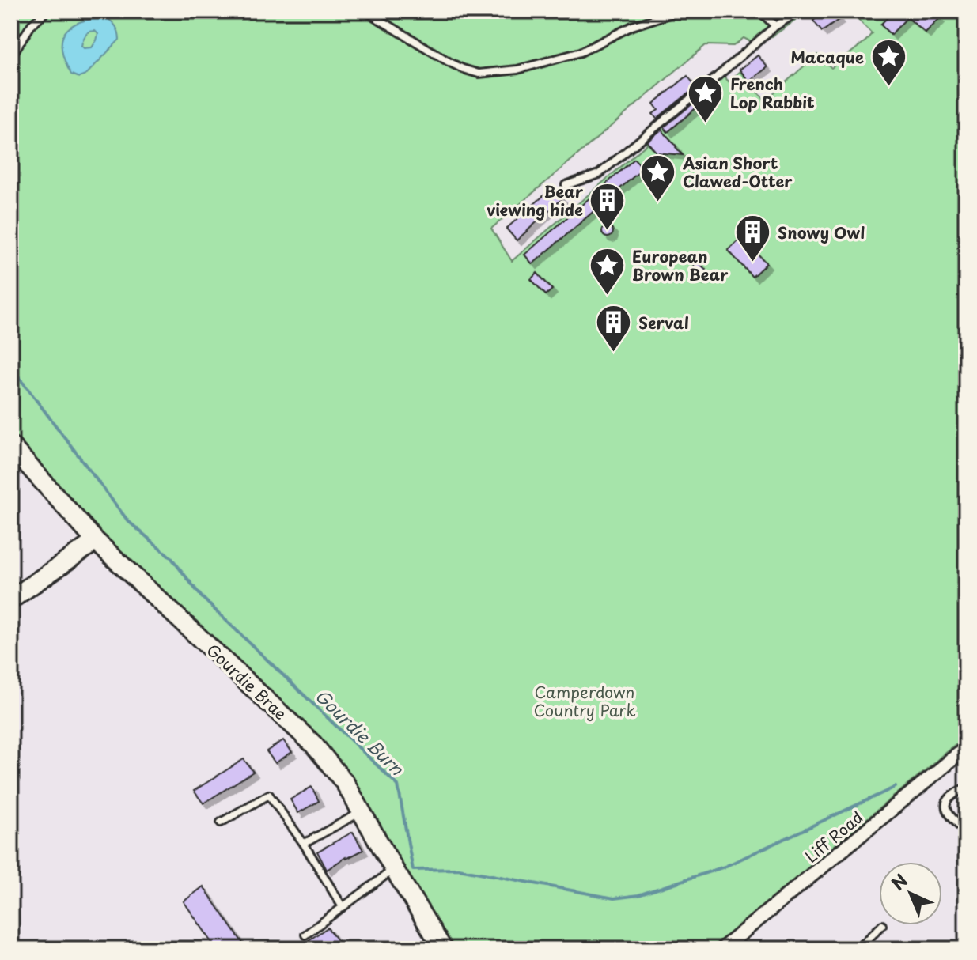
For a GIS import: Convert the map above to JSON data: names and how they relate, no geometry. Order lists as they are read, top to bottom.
{
  "streets": {
    "street": ["Gourdie Brae", "Liff Road"]
  },
  "water": ["Gourdie Burn"],
  "parks": ["Camperdown Country Park"],
  "places": {
    "place": [
      "Macaque",
      "French Lop Rabbit",
      "Asian Short Clawed-Otter",
      "European Brown Bear"
    ],
    "building": ["Bear viewing hide", "Snowy Owl", "Serval"]
  },
  "north": "top left"
}
